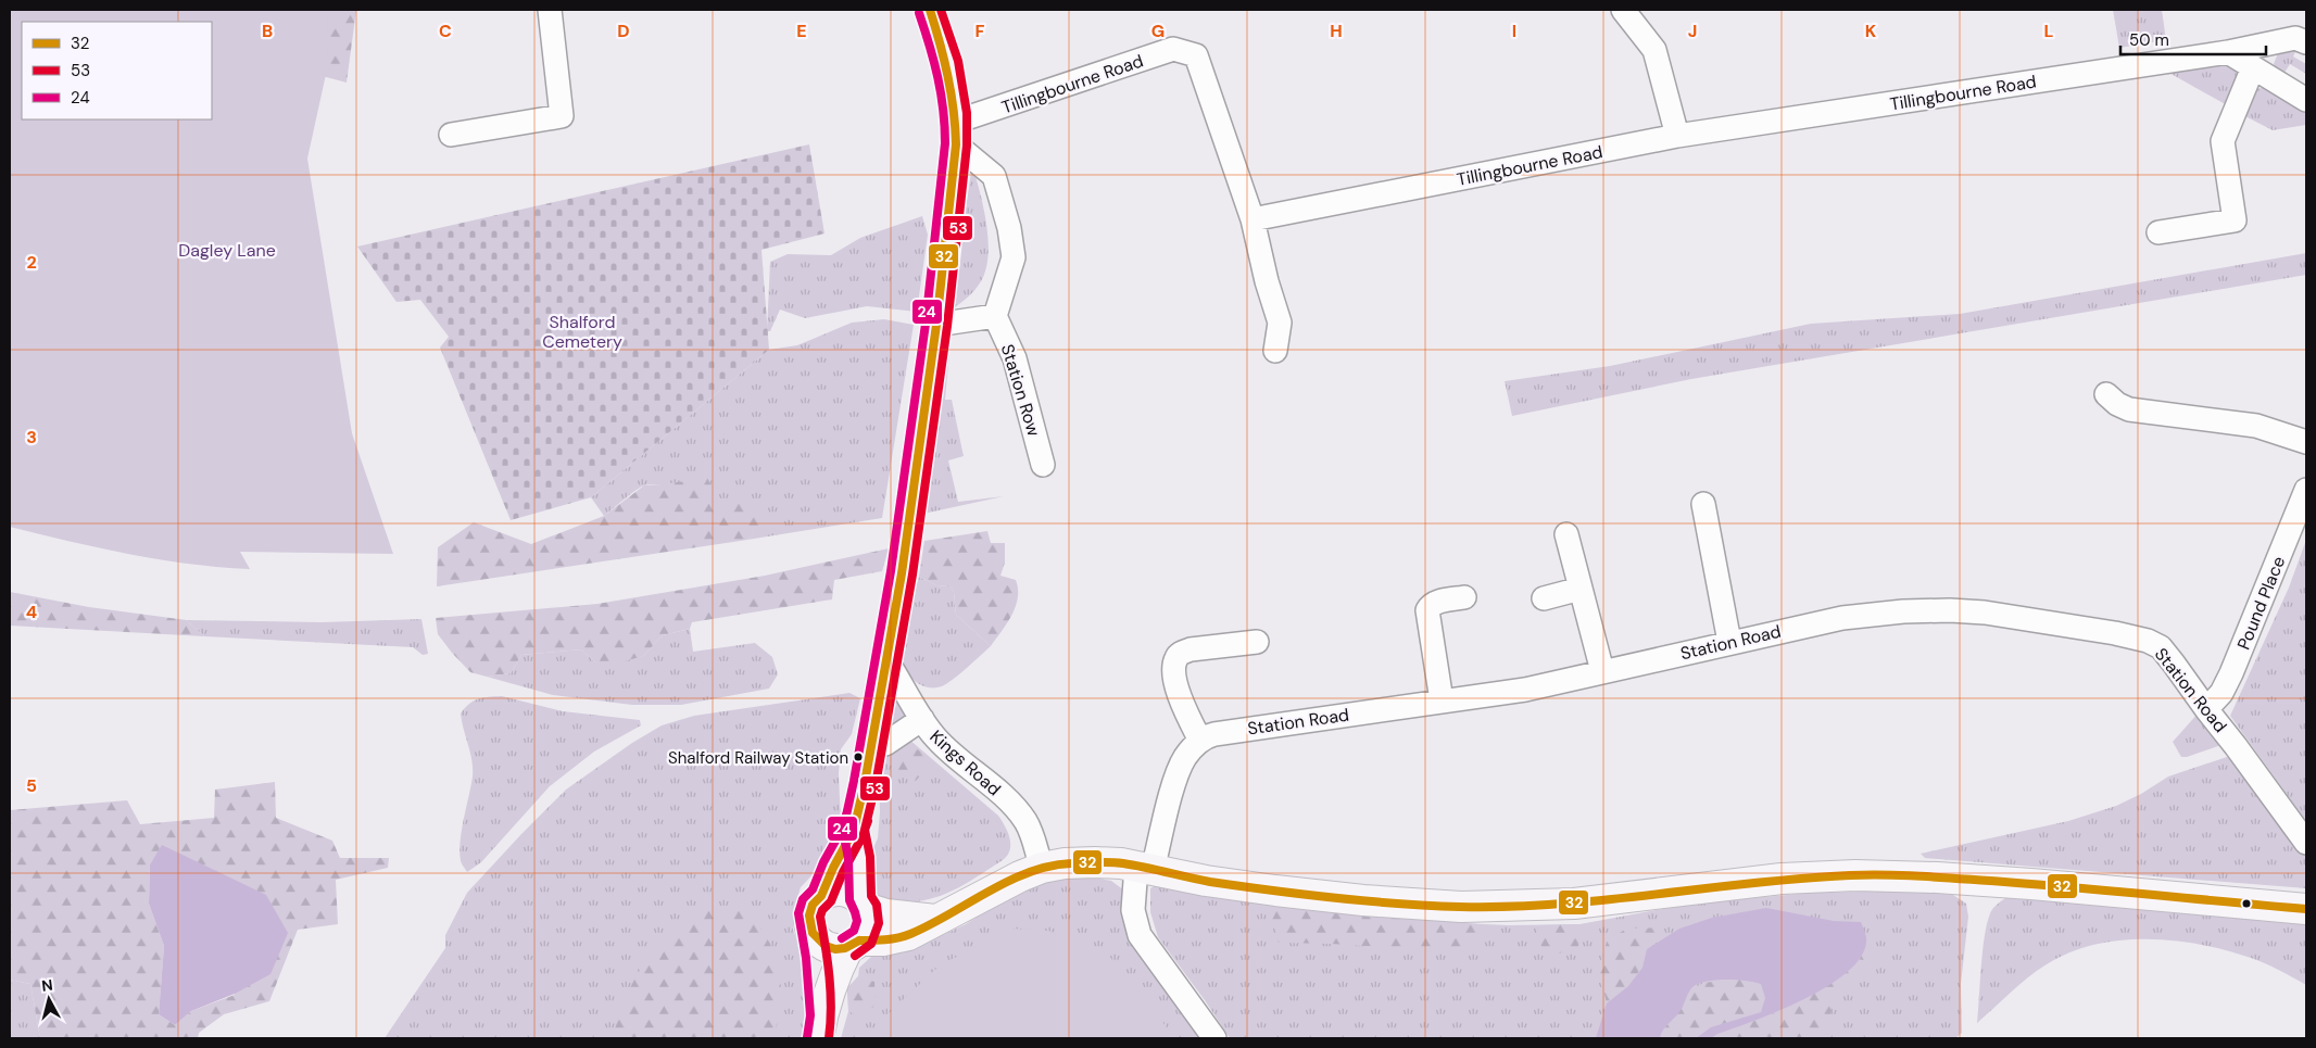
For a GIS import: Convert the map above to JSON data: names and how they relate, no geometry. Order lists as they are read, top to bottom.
{
  "streets": {
    "street": [
      "Tillingbourne Road",
      "Station Row",
      "Pound Place",
      "Station Road",
      "Kings Road"
    ]
  },
  "crossings": [
    ["Pound Place", "Station Road"]
  ],
  "parks": ["Dagley Lane", "Shalford Cemetery"],
  "places": ["Shalford Railway Station"],
  "lines": ["transit line 32", "transit line 53", "transit line 24"],
  "legend": ["32", "53", "24"],
  "scale_bar": "50 m",
  "north": "top",
  "grid": {
    "columns": [
      "B",
      "C",
      "D",
      "E",
      "F",
      "G",
      "H",
      "I",
      "J",
      "K",
      "L"
    ],
    "rows": [
      "2",
      "3",
      "4",
      "5"
    ]
  }
}
